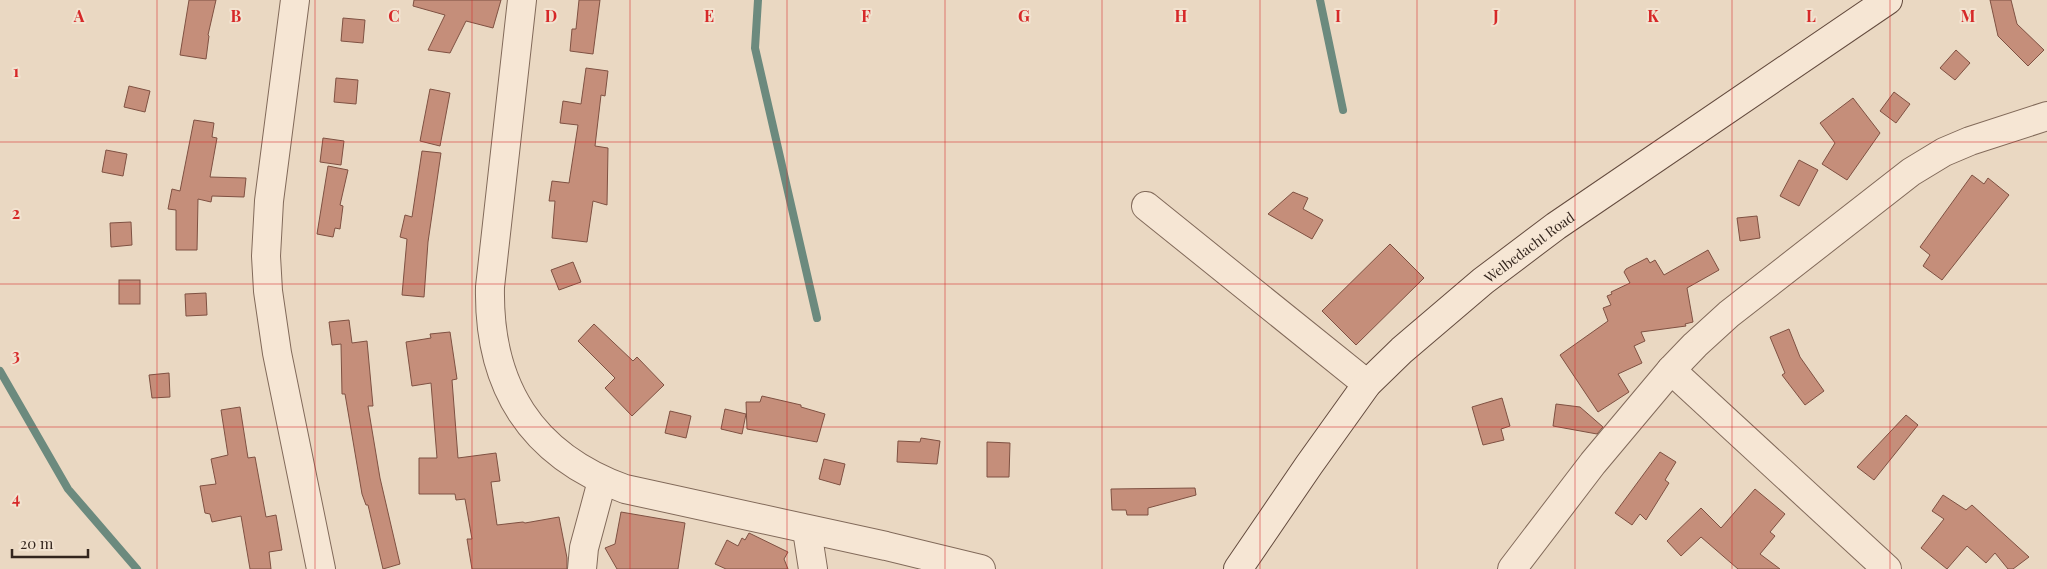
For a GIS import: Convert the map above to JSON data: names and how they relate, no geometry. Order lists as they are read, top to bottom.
{
  "streets": {
    "street": ["Welbedacht Road"]
  },
  "scale_bar": "20 m",
  "grid": {
    "columns": [
      "A",
      "B",
      "C",
      "D",
      "E",
      "F",
      "G",
      "H",
      "I",
      "J",
      "K",
      "L",
      "M"
    ],
    "rows": [
      "1",
      "2",
      "3",
      "4"
    ]
  }
}
